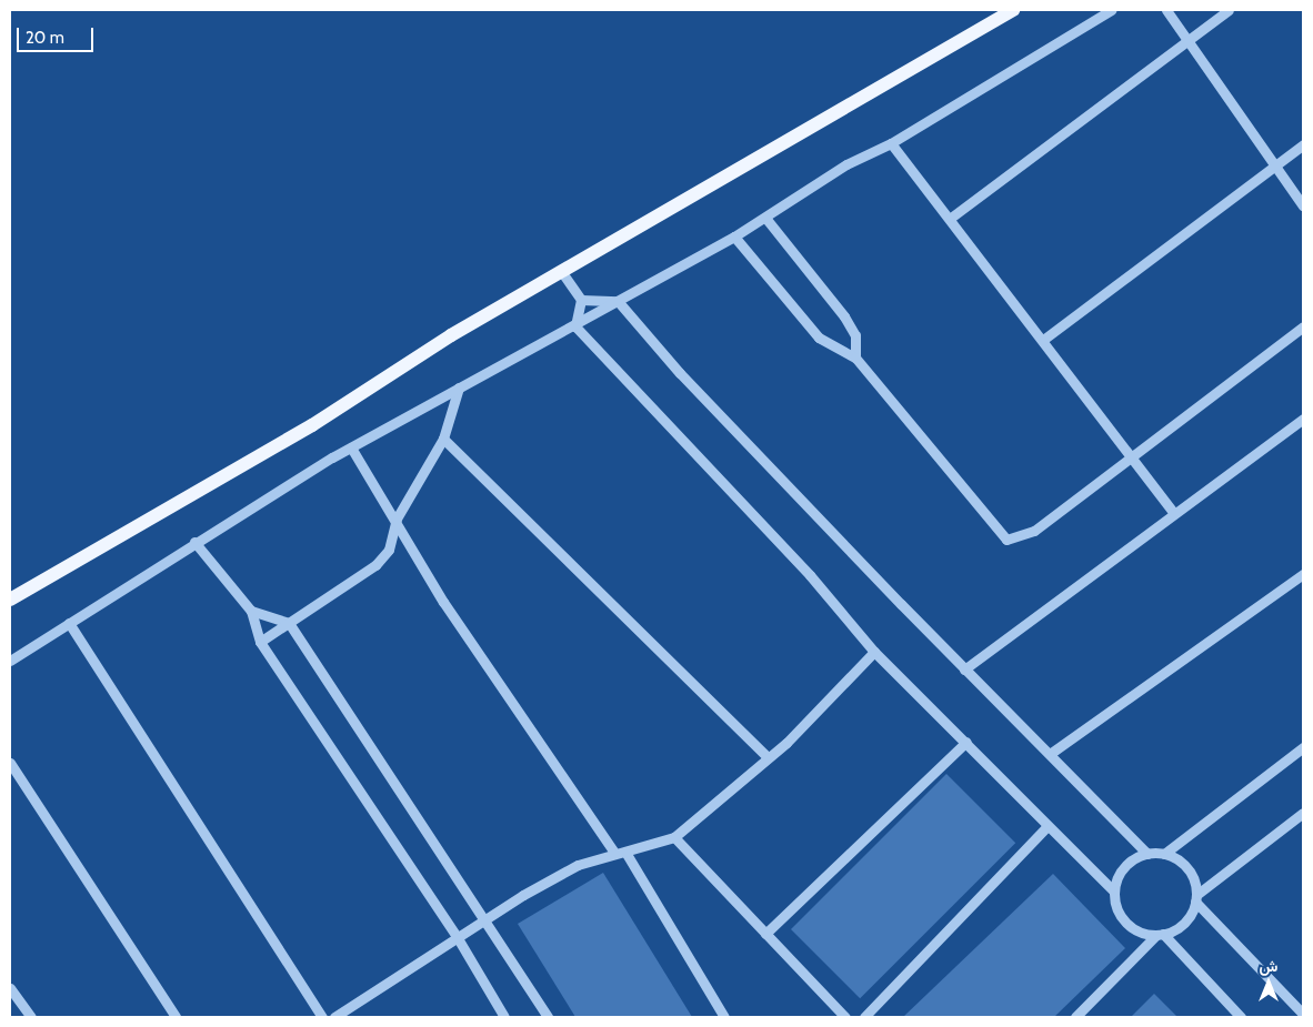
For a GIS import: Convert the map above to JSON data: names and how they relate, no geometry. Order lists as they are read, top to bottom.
{
  "scale_bar": "20 m",
  "north": "top"
}
